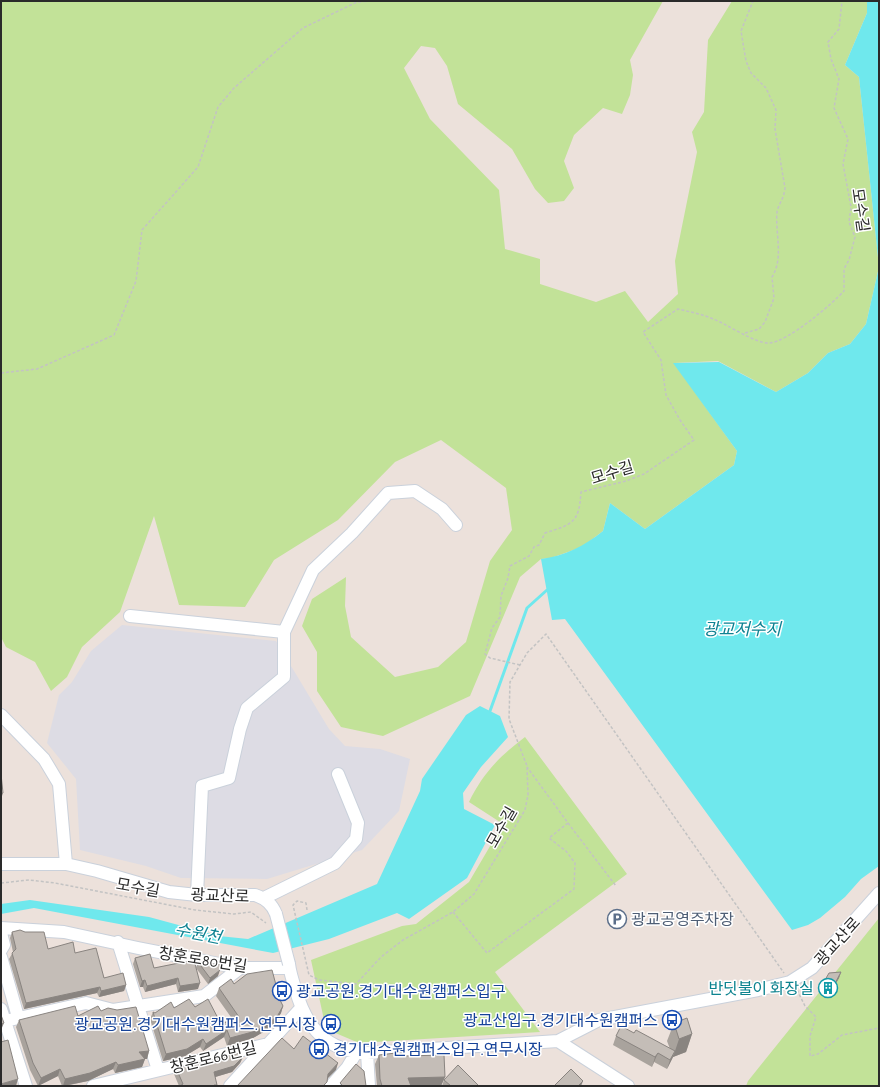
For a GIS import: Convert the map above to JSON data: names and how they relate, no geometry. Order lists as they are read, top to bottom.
{
  "streets": {
    "street": ["광교산로", "창훈로80번길", "창훈로66번길"],
    "path": ["모수길"]
  },
  "crossings": [
    ["광교산로", "창훈로80번길"]
  ],
  "water": ["광교저수지", "수원천"],
  "places": {
    "parking": ["광교공영주차장"],
    "building": ["반딧불이 화장실"],
    "bus stop": [
      "광교공원.경기대수원캠퍼스입구",
      "광교산입구.경기대수원캠퍼스",
      "광교공원.경기대수원캠퍼스.연무시장",
      "경기대수원캠퍼스입구.연무시장"
    ]
  }
}
